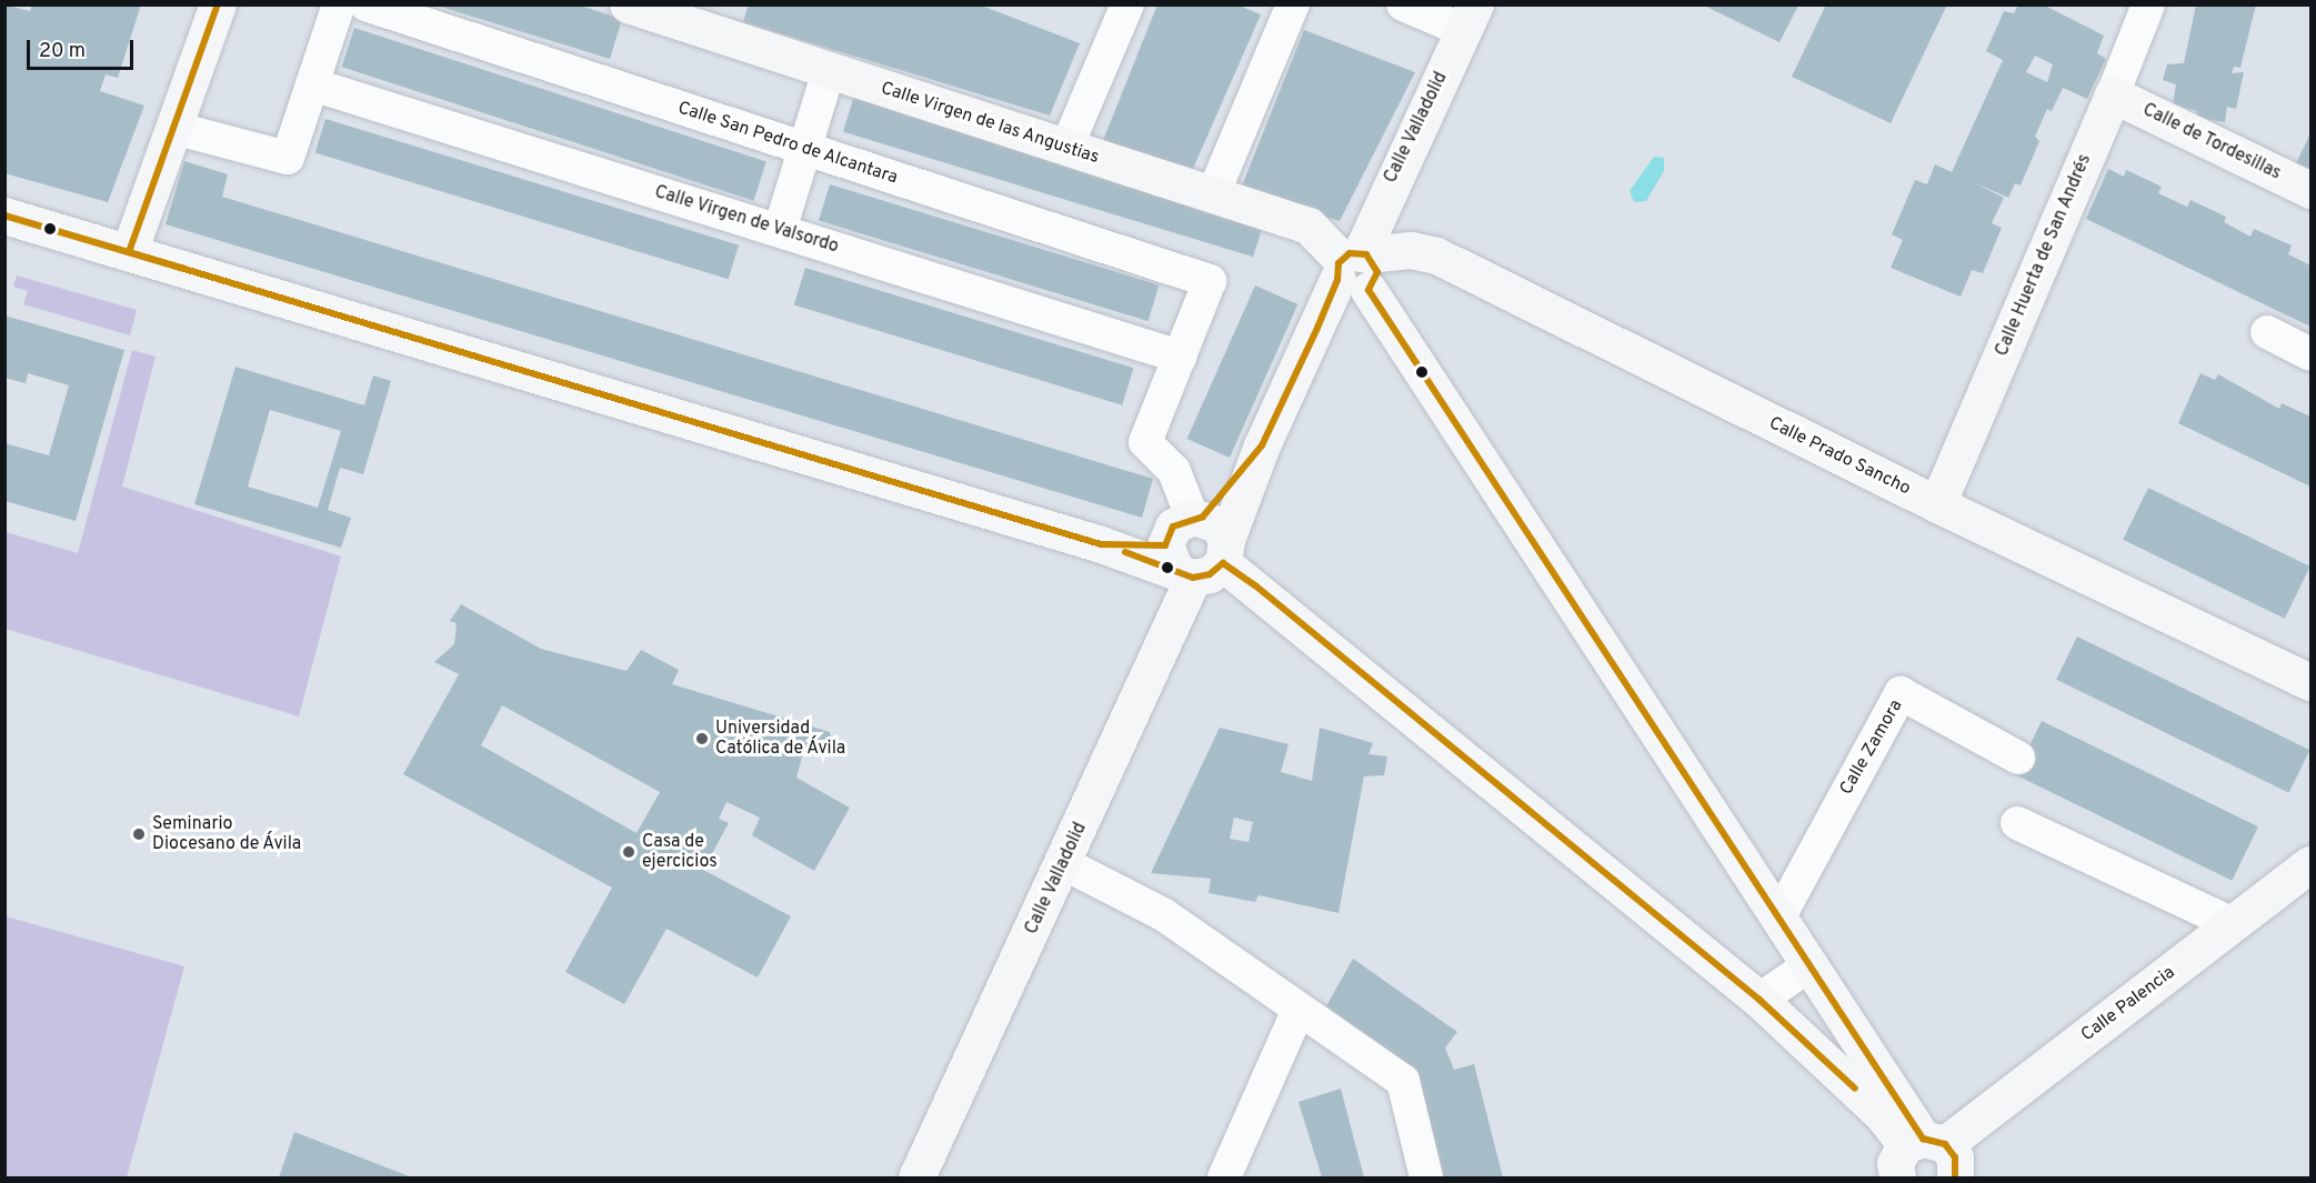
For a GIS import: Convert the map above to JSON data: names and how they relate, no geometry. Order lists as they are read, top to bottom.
{
  "streets": {
    "street": [
      "Calle Virgen de las Angustias",
      "Calle Valladolid",
      "Calle de Tordesillas",
      "Calle San Pedro de Alcantara",
      "Calle Virgen de Valsordo",
      "Calle Huerta de San Andrés",
      "Calle Prado Sancho",
      "Calle Zamora",
      "Calle Palencia"
    ]
  },
  "crossings": [
    ["Calle Virgen de las Angustias", "Calle Valladolid"],
    ["Calle Virgen de las Angustias", "Calle Prado Sancho"],
    ["Calle Valladolid", "Calle Prado Sancho"],
    ["Calle de Tordesillas", "Calle Huerta de San Andrés"],
    ["Calle San Pedro de Alcantara", "Calle Virgen de Valsordo"],
    ["Calle Huerta de San Andrés", "Calle Prado Sancho"]
  ],
  "places": ["Universidad Católica de Ávila", "Seminario Diocesano de Ávila", "Casa de ejercicios"],
  "scale_bar": "20 m"
}
